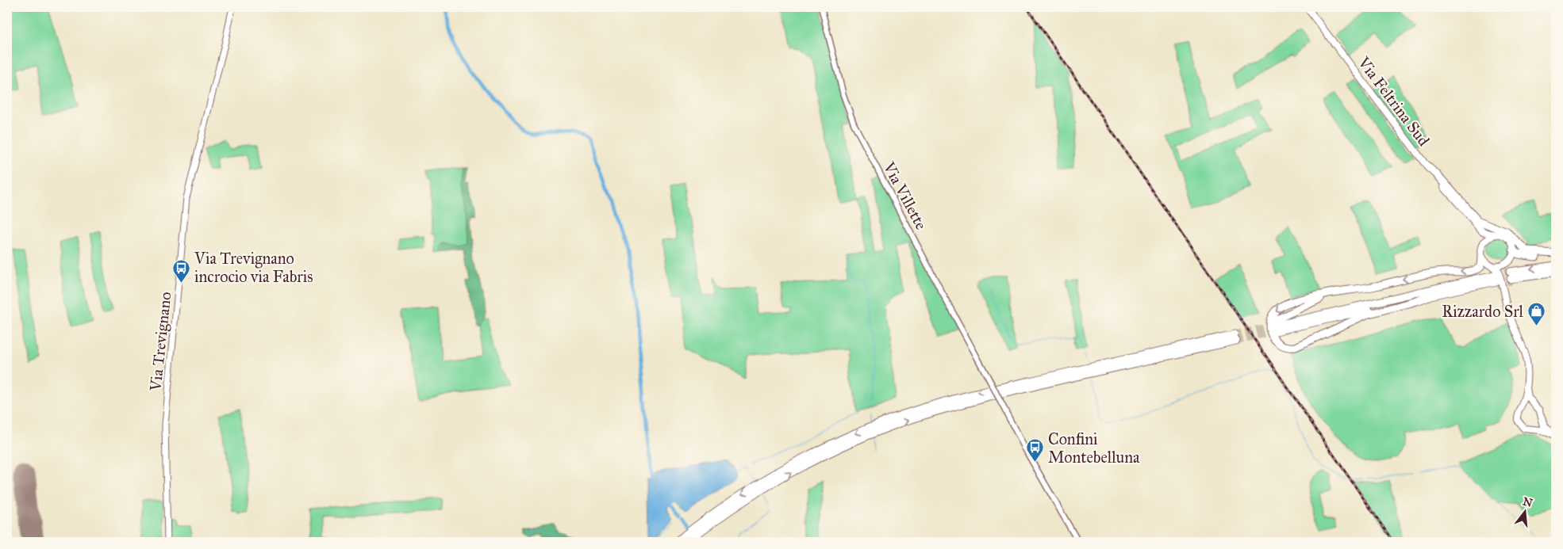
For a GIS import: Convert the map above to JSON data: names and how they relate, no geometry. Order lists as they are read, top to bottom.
{
  "streets": {
    "main road": ["Via Feltrina Sud", "Via Trevignano"],
    "street": ["Via Villette"]
  },
  "places": {
    "bus stop": ["Via Trevignano incrocio via Fabris", "Confini Montebelluna"],
    "shop": ["Rizzardo Srl"]
  },
  "north": "top"
}
